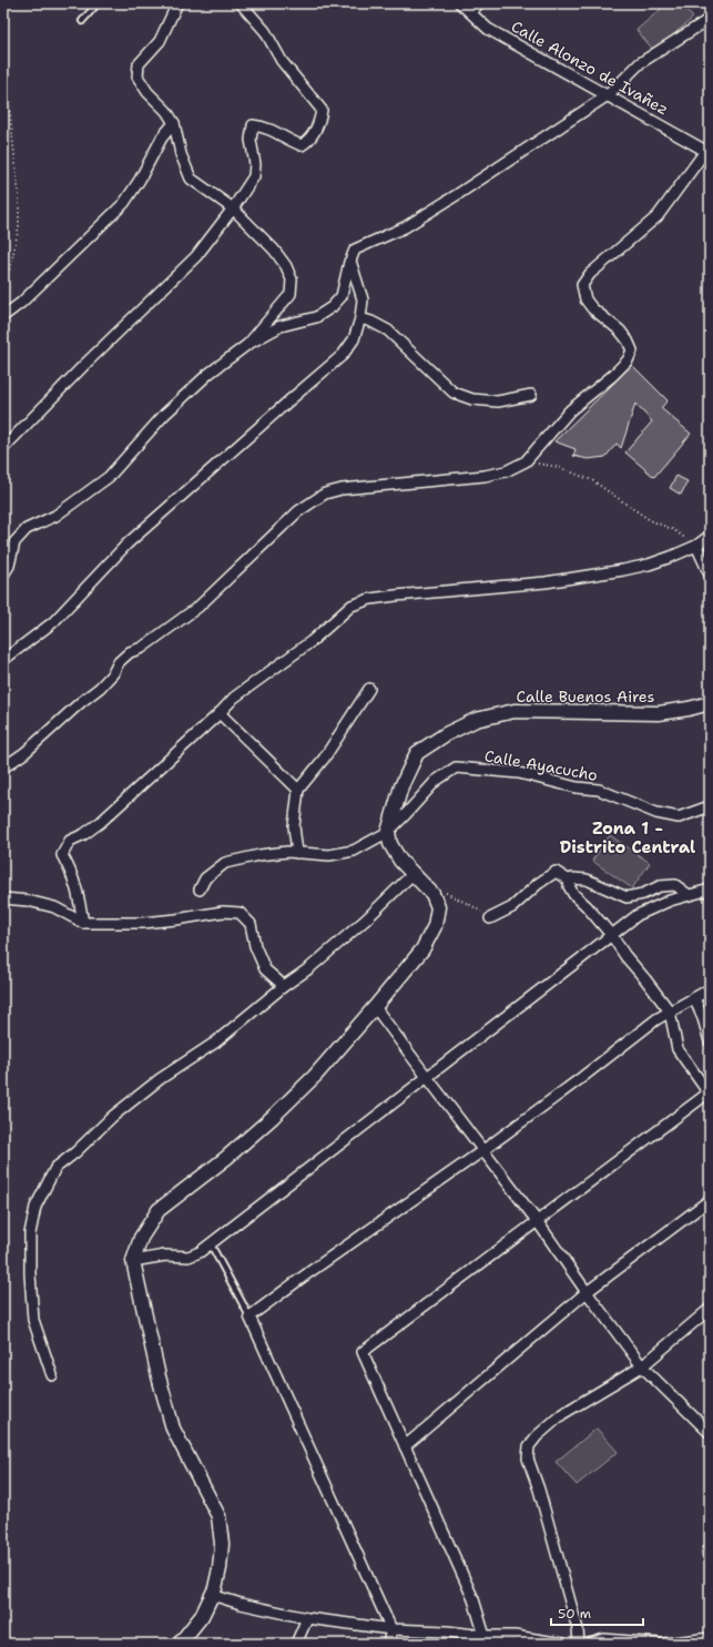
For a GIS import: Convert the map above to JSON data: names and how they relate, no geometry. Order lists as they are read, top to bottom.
{
  "streets": {
    "street": ["Calle Alonzo de Ivañez", "Calle Buenos Aires", "Calle Ayacucho"]
  },
  "crossings": [
    ["Calle Buenos Aires", "Calle Ayacucho"]
  ],
  "districts": ["Zona 1 - Distrito Central"],
  "scale_bar": "50 m"
}
